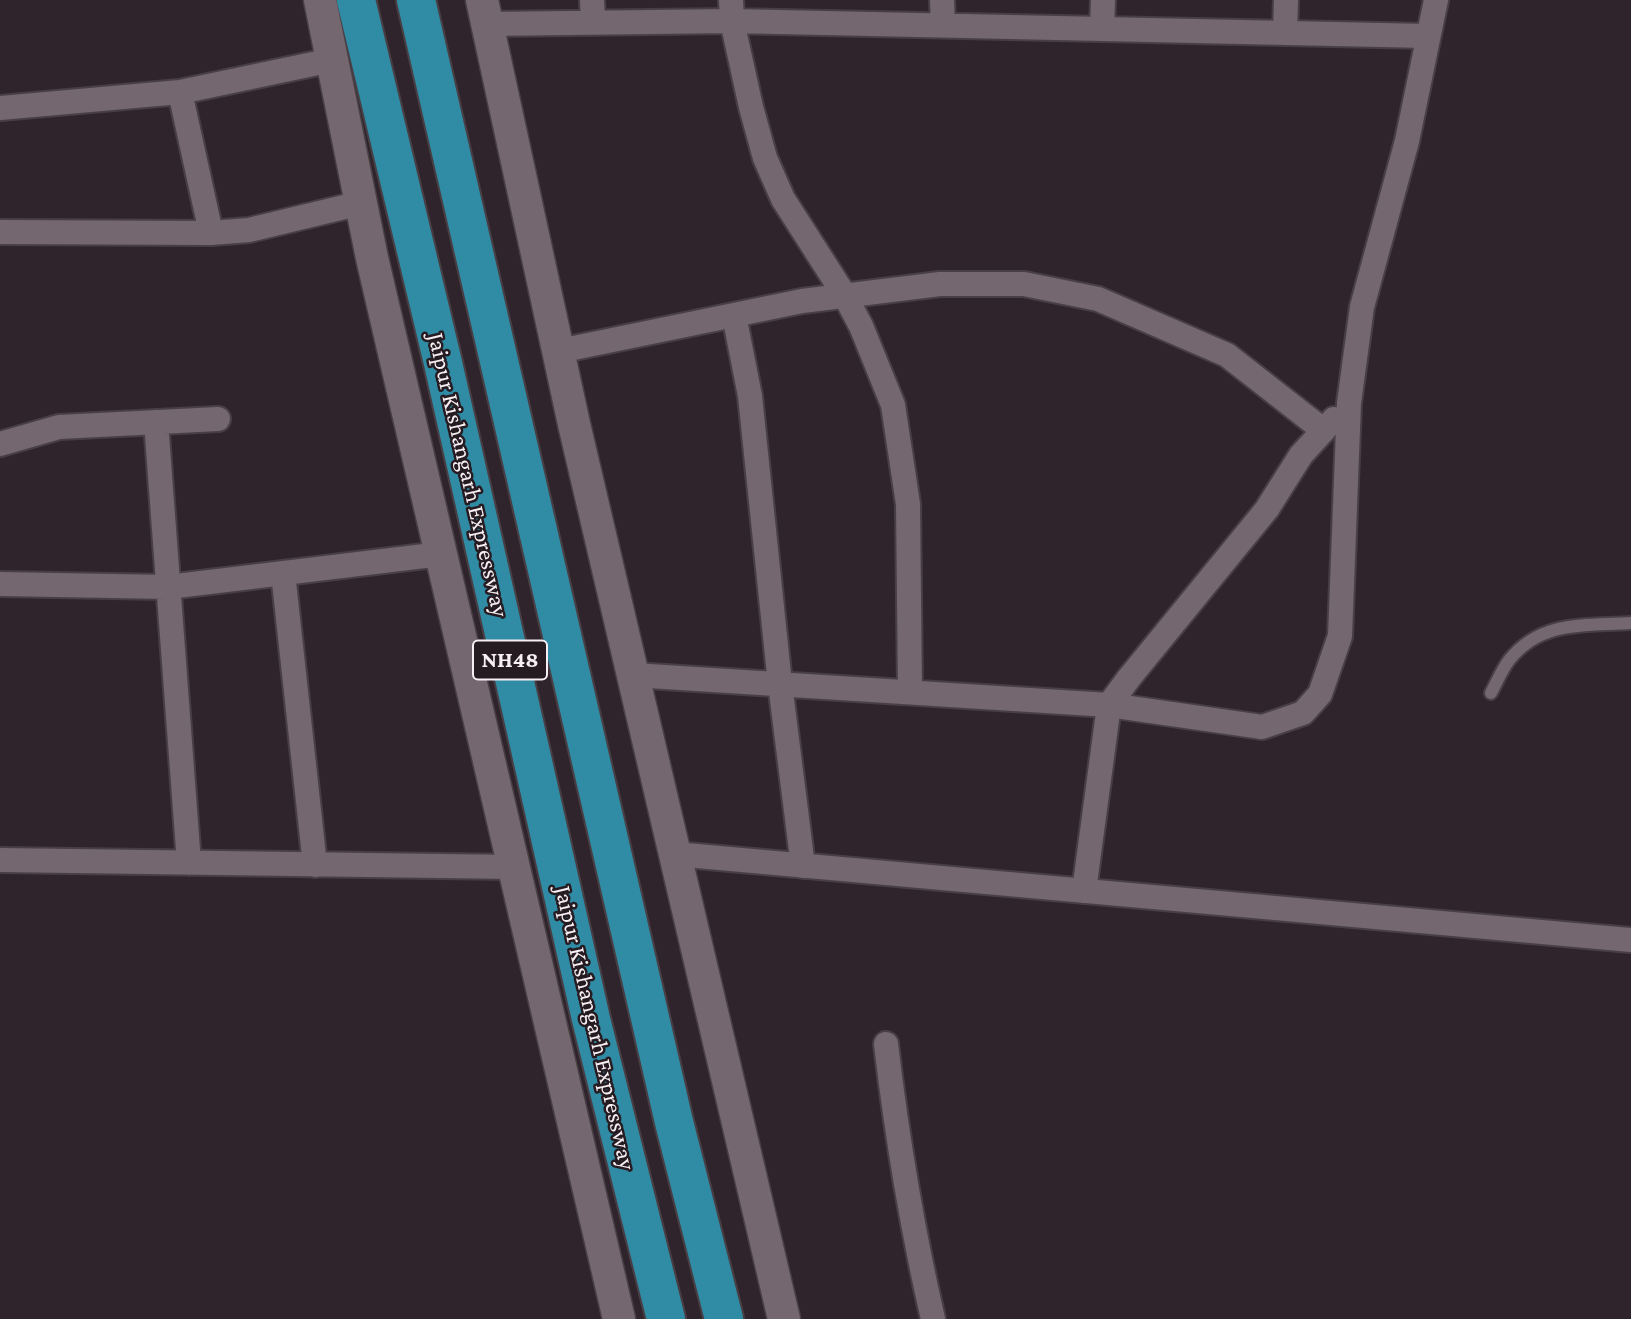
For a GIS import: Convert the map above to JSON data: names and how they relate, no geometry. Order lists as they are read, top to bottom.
{
  "streets": {
    "highway": ["Jaipur Kishangarh Expressway", "NH48"]
  }
}
